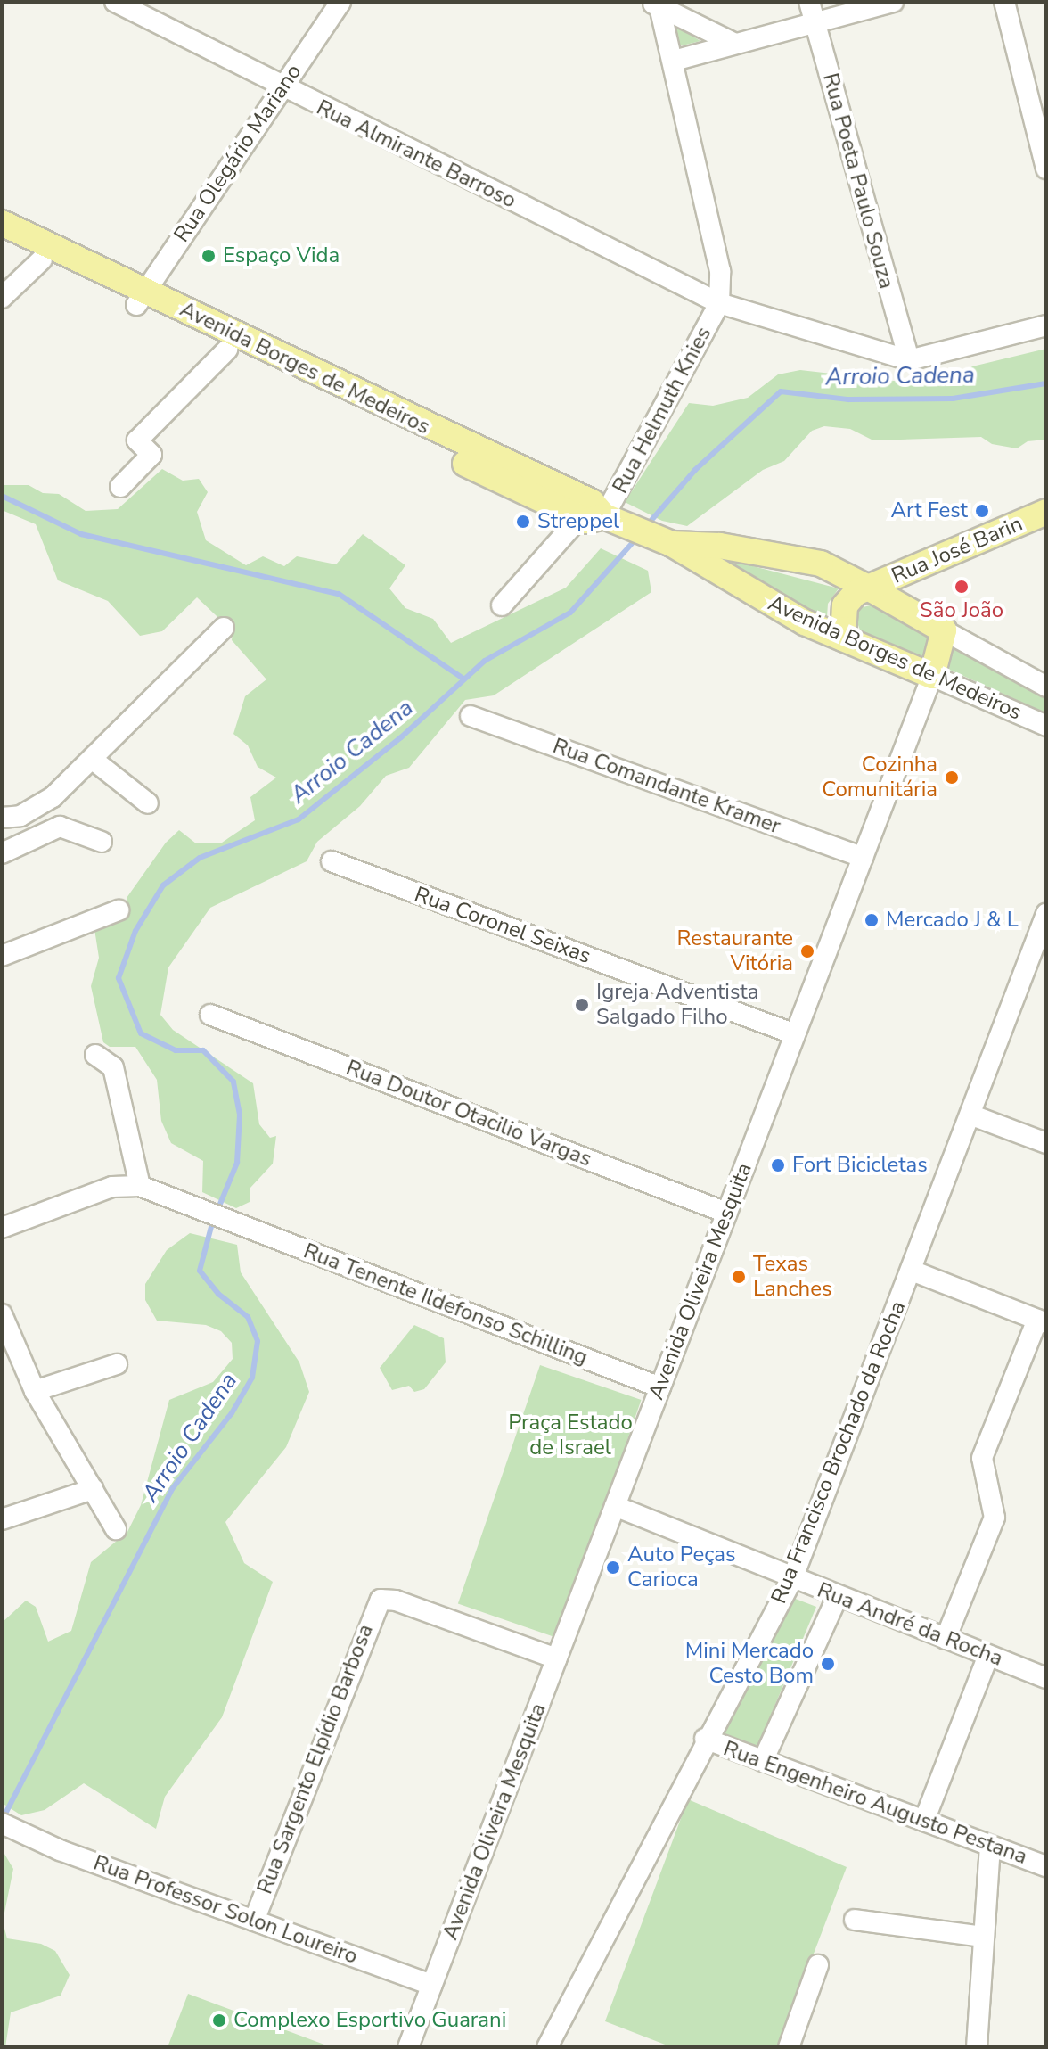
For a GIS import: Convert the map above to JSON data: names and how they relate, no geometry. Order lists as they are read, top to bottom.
{
  "streets": {
    "main road": ["Avenida Borges de Medeiros", "Rua José Barin"],
    "street": [
      "Rua Olegário Mariano",
      "Rua Almirante Barroso",
      "Rua Poeta Paulo Souza",
      "Rua Helmuth Knies",
      "Rua Comandante Kramer",
      "Rua Coronel Seixas",
      "Rua Doutor Otacilio Vargas",
      "Avenida Oliveira Mesquita",
      "Rua Tenente Ildefonso Schilling",
      "Rua Francisco Brochado da Rocha",
      "Rua André da Rocha",
      "Rua Sargento Elpídio Barbosa",
      "Rua Engenheiro Augusto Pestana",
      "Rua Professor Solon Loureiro"
    ]
  },
  "crossings": [
    ["Rua Olegário Mariano", "Rua Almirante Barroso"],
    ["Rua Olegário Mariano", "Avenida Borges de Medeiros"],
    ["Rua Almirante Barroso", "Rua Poeta Paulo Souza"],
    ["Rua Almirante Barroso", "Rua Helmuth Knies"],
    ["Avenida Borges de Medeiros", "Rua Helmuth Knies"],
    ["Avenida Borges de Medeiros", "Rua José Barin"],
    ["Avenida Borges de Medeiros", "Avenida Oliveira Mesquita"],
    ["Rua Comandante Kramer", "Avenida Oliveira Mesquita"],
    ["Rua Coronel Seixas", "Avenida Oliveira Mesquita"],
    ["Rua Doutor Otacilio Vargas", "Avenida Oliveira Mesquita"],
    ["Avenida Oliveira Mesquita", "Rua Tenente Ildefonso Schilling"],
    ["Avenida Oliveira Mesquita", "Rua André da Rocha"],
    ["Avenida Oliveira Mesquita", "Rua Sargento Elpídio Barbosa"],
    ["Avenida Oliveira Mesquita", "Rua Professor Solon Loureiro"],
    ["Rua Francisco Brochado da Rocha", "Rua André da Rocha"],
    ["Rua Francisco Brochado da Rocha", "Rua Engenheiro Augusto Pestana"],
    ["Rua Sargento Elpídio Barbosa", "Rua Professor Solon Loureiro"]
  ],
  "water": ["Arroio Cadena"],
  "parks": ["Praça Estado de Israel"],
  "places": [
    "Espaço Vida",
    "Art Fest",
    "Streppel",
    "São João",
    "Cozinha Comunitária",
    "Mercado J & L",
    "Restaurante Vitória",
    "Igreja Adventista Salgado Filho",
    "Fort Bicicletas",
    "Texas Lanches",
    "Auto Peças Carioca",
    "Mini Mercado Cesto Bom",
    "Complexo Esportivo Guarani"
  ]
}
